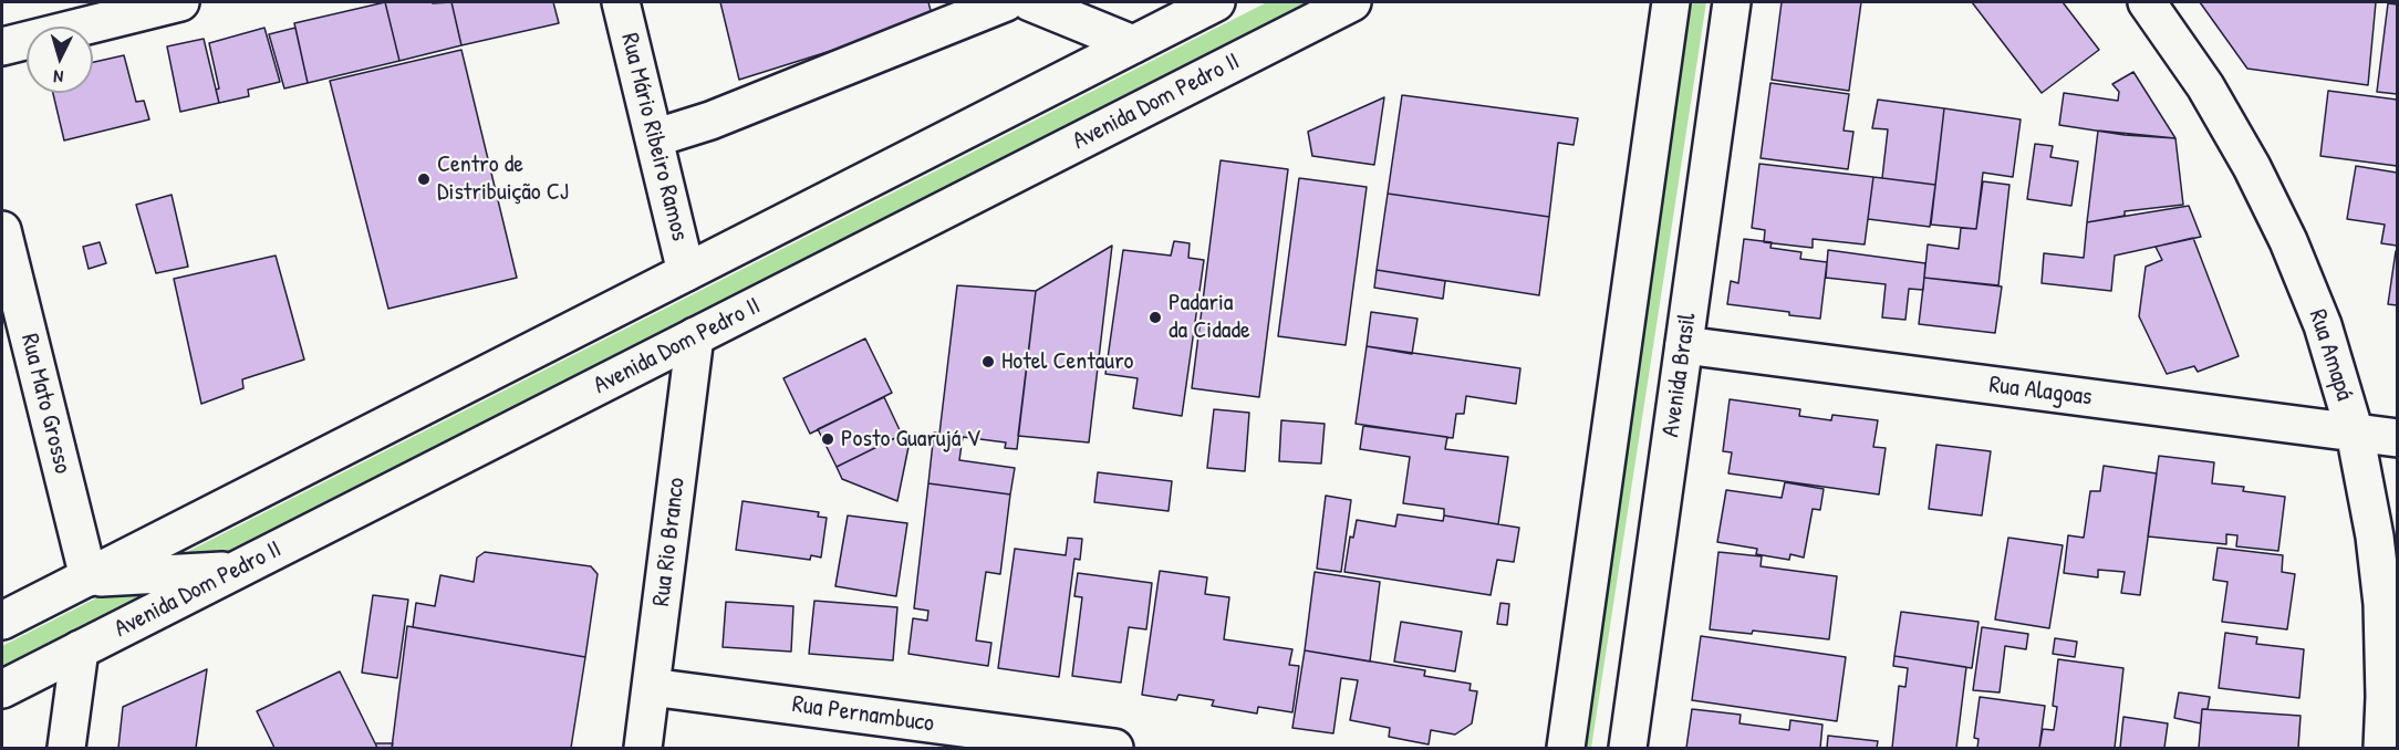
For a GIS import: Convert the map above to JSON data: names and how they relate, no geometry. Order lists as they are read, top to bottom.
{
  "streets": {
    "main road": [
      "Avenida Dom Pedro II",
      "Rua Mário Ribeiro Ramos",
      "Rua Amapá",
      "Avenida Brasil",
      "Rua Alagoas",
      "Rua Mato Grosso",
      "Rua Rio Branco",
      "Rua Pernambuco"
    ]
  },
  "crossings": [
    ["Avenida Dom Pedro II", "Rua Rio Branco"],
    ["Rua Amapá", "Rua Alagoas"],
    ["Avenida Brasil", "Rua Alagoas"],
    ["Rua Rio Branco", "Rua Pernambuco"]
  ],
  "places": [
    "Centro de Distribuição CJ",
    "Padaria da Cidade",
    "Hotel Centauro",
    "Posto Guarujá V"
  ],
  "north": "bottom"
}
